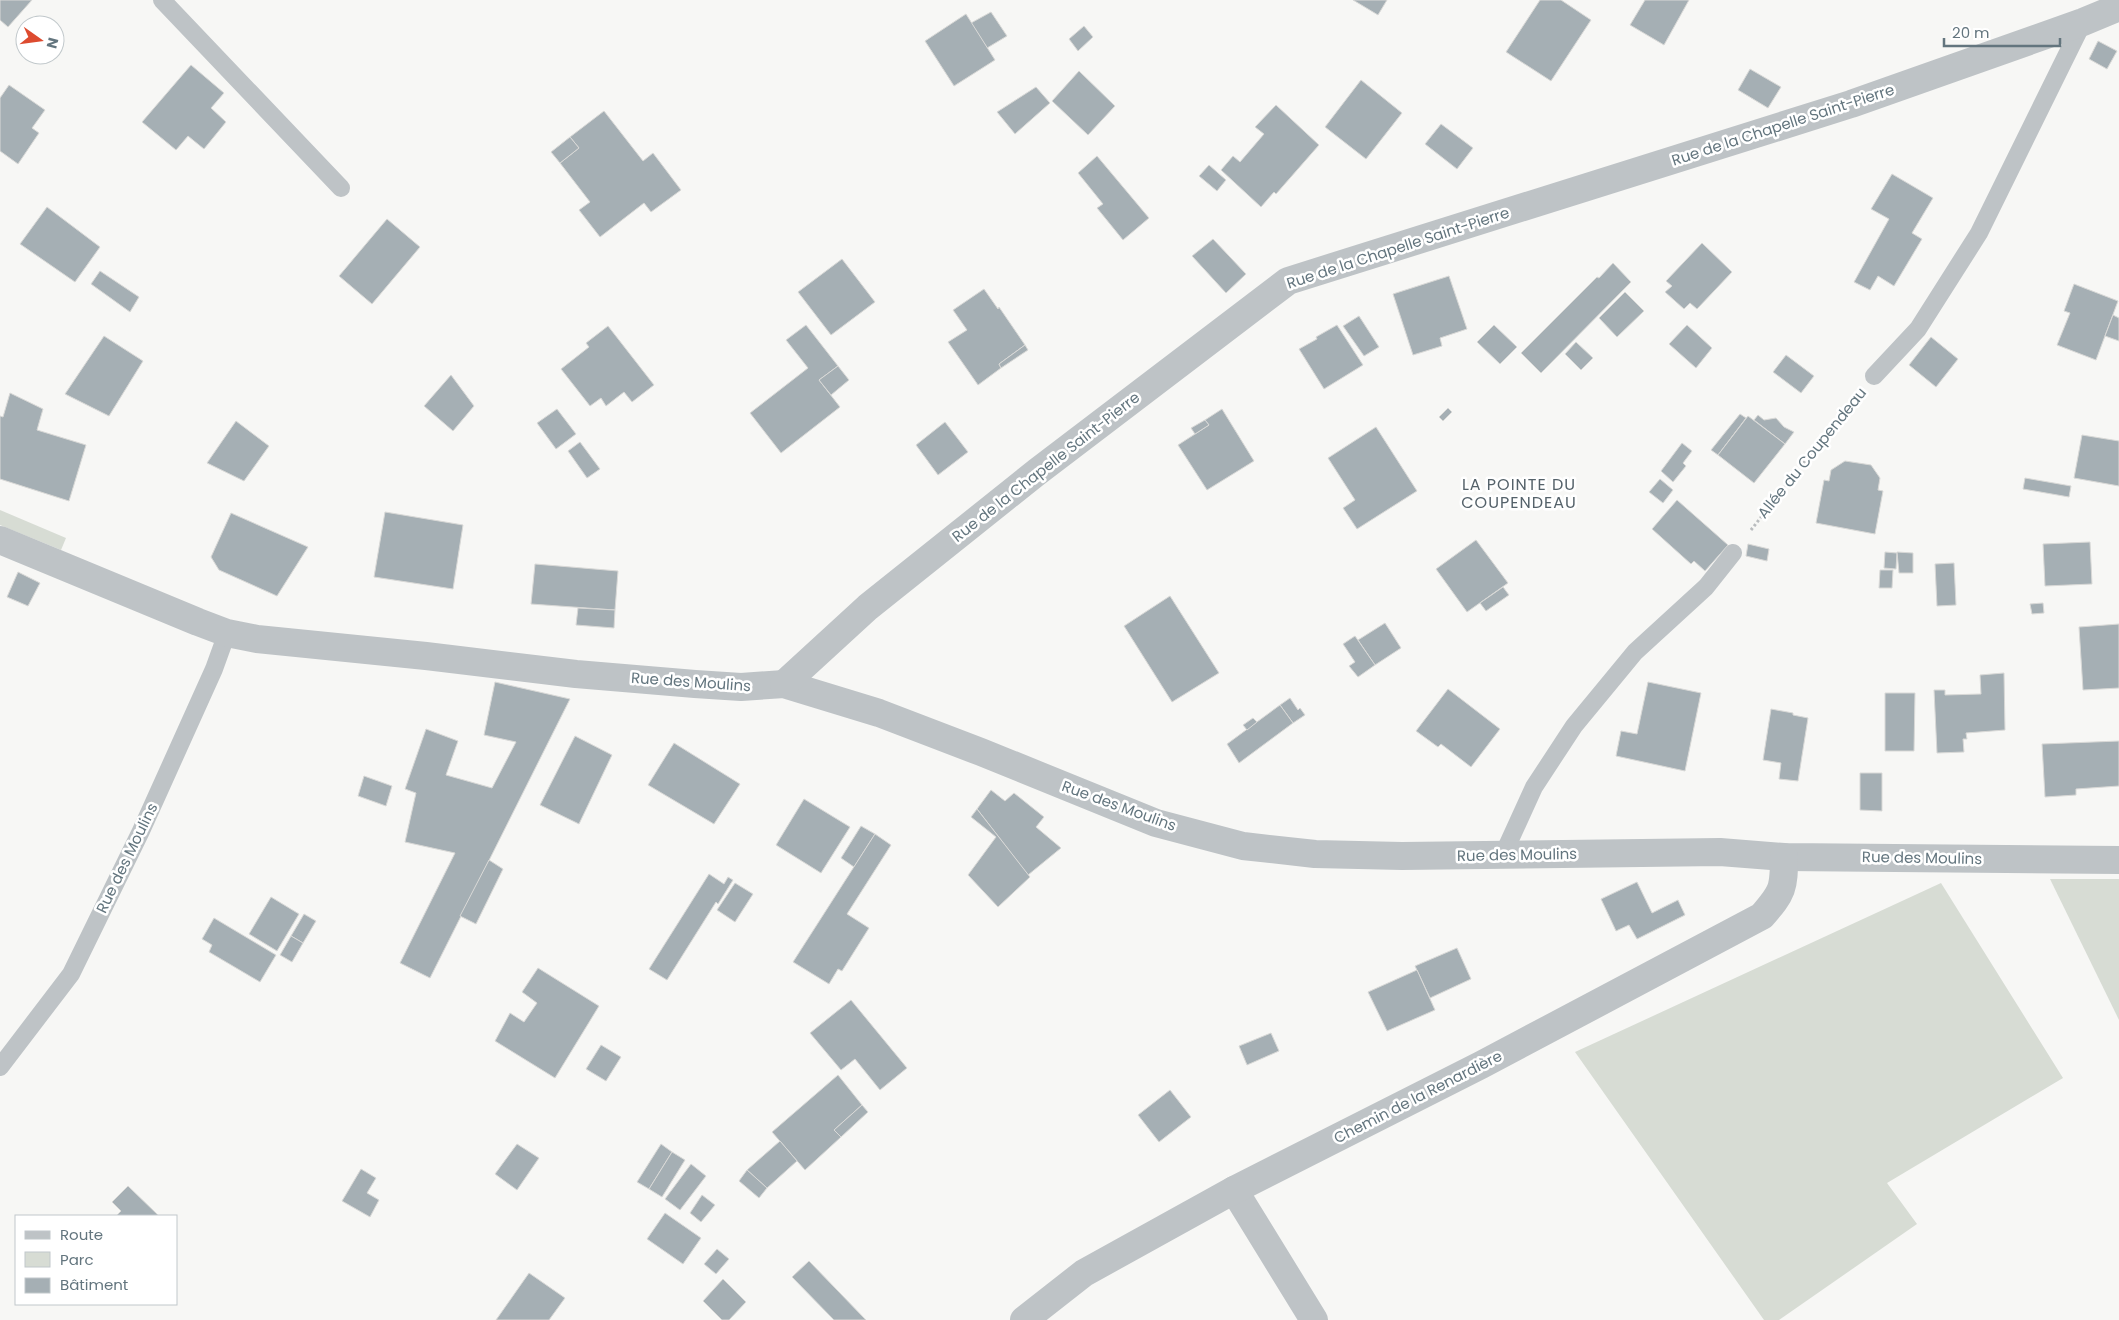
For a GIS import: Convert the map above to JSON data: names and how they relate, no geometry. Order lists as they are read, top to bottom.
{
  "streets": {
    "street": ["Rue de la Chapelle Saint-Pierre", "Rue des Moulins", "Chemin de la Renardière"],
    "lane": ["Allée du Coupendeau"]
  },
  "crossings": [
    ["Rue de la Chapelle Saint-Pierre", "Allée du Coupendeau"],
    ["Rue de la Chapelle Saint-Pierre", "Rue des Moulins"],
    ["Rue des Moulins", "Chemin de la Renardière"]
  ],
  "districts": ["LA POINTE DU COUPENDEAU"],
  "legend": ["Route", "Parc", "Bâtiment"],
  "scale_bar": "20 m",
  "north": "right"
}
